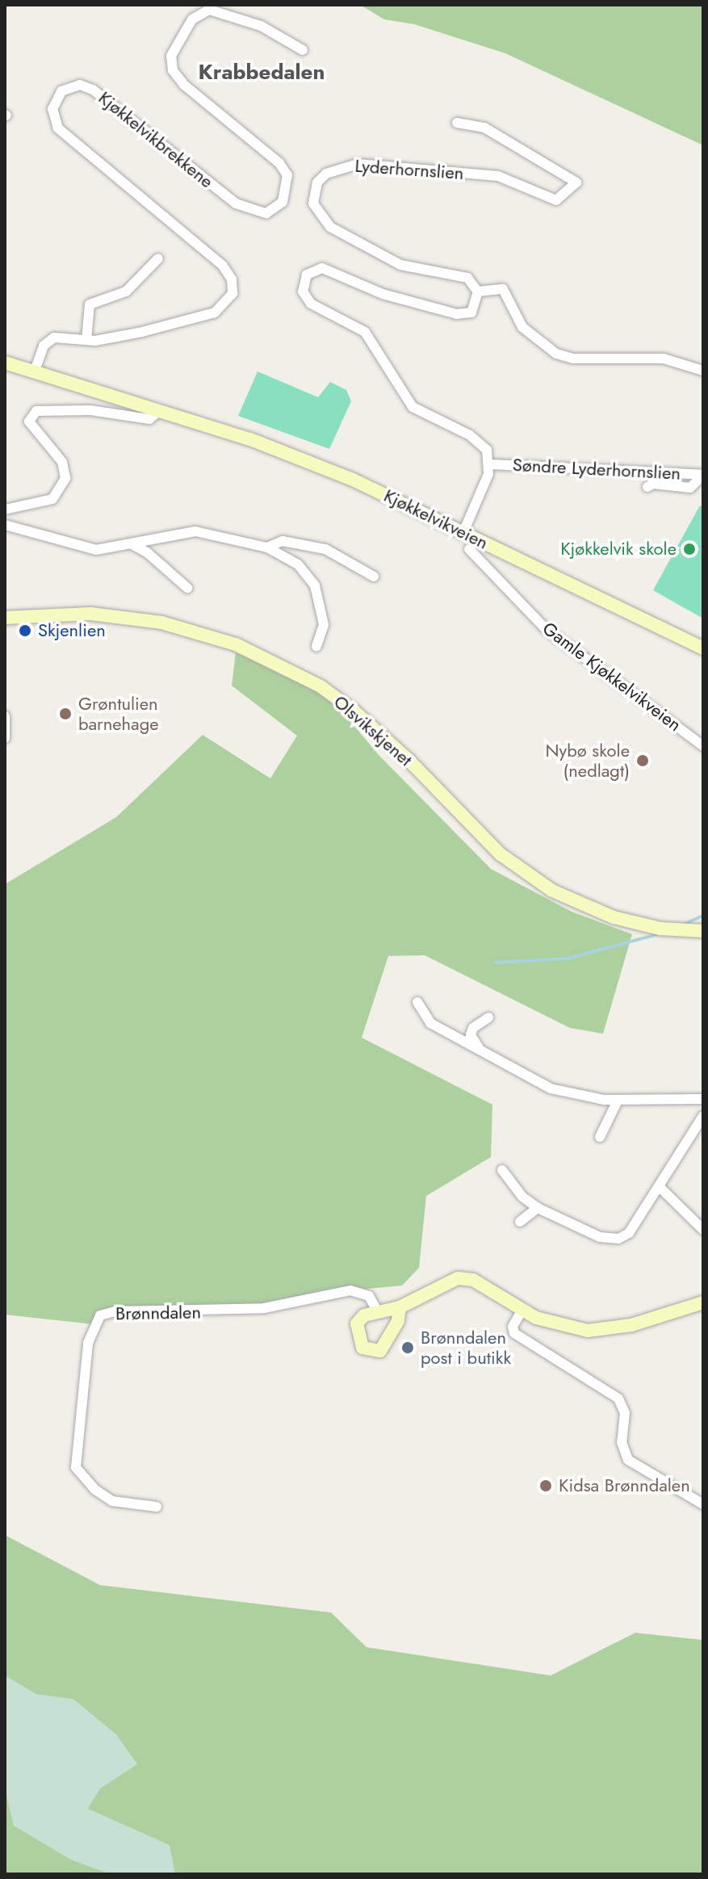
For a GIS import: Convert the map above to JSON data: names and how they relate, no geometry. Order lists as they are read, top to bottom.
{
  "streets": {
    "main road": ["Kjøkkelvikveien", "Olsvikskjenet"],
    "street": [
      "Kjøkkelvikbrekkene",
      "Lyderhornslien",
      "Søndre Lyderhornslien",
      "Gamle Kjøkkelvikveien",
      "Brønndalen"
    ]
  },
  "crossings": [
    ["Kjøkkelvikbrekkene", "Kjøkkelvikveien"]
  ],
  "districts": ["Krabbedalen"],
  "places": [
    "Kjøkkelvik skole",
    "Skjenlien",
    "Grøntulien barnehage",
    "Nybø skole (nedlagt)",
    "Brønndalen post i butikk",
    "Kidsa Brønndalen"
  ]
}
